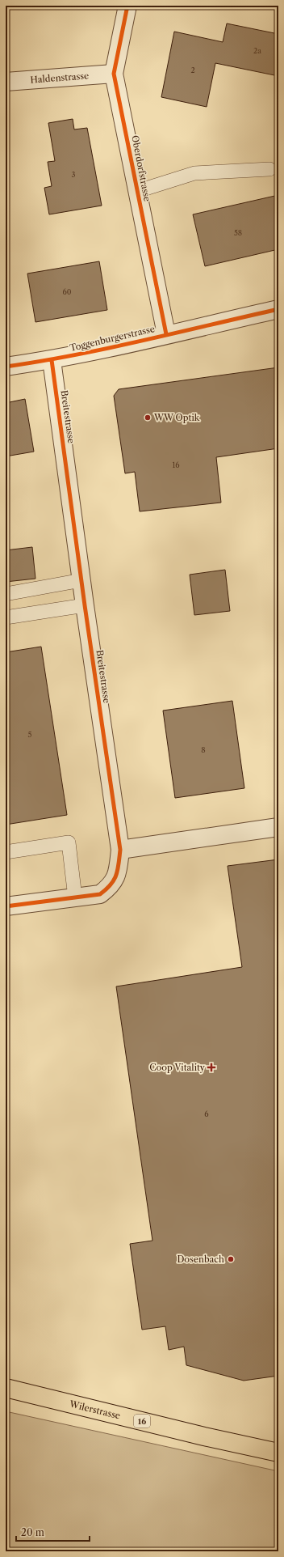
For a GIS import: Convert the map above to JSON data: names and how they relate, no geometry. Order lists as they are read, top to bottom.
{
  "streets": {
    "main road": ["Wilerstrasse", "16"],
    "street": [
      "Haldenstrasse",
      "Oberdorfstrasse",
      "Toggenburgerstrasse",
      "Breitestrasse"
    ]
  },
  "crossings": [
    ["Haldenstrasse", "Oberdorfstrasse"],
    ["Oberdorfstrasse", "Toggenburgerstrasse"],
    ["Toggenburgerstrasse", "Breitestrasse"]
  ],
  "places": {
    "other": ["WW Optik", "Dosenbach"],
    "health": ["Coop Vitality"]
  },
  "house_numbers": [
    "2a",
    "2",
    "3",
    "58",
    "60",
    "16",
    "5",
    "8",
    "6"
  ],
  "scale_bar": "20 m"
}
